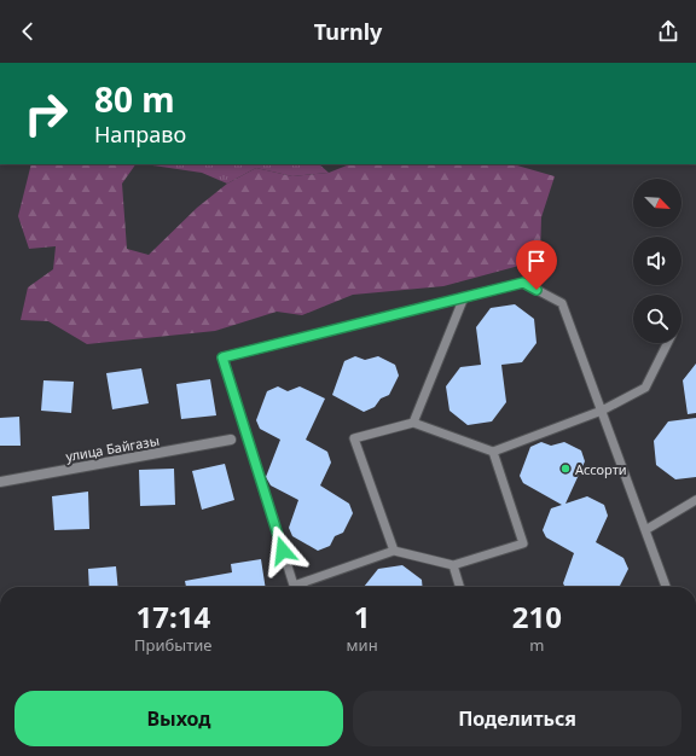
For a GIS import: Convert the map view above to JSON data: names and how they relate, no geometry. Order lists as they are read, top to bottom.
{
  "streets": {
    "street": ["улица Байгазы"]
  },
  "places": ["Ассорти"],
  "north": "bottom right",
  "page": {
    "header": "Turnly",
    "turn": ["80 m", "Направо"],
    "eta": [
      "17:14",
      "Прибытие",
      "1",
      "мин",
      "210",
      "m"
    ],
    "buttons": ["Выход", "Поделиться"]
  }
}
